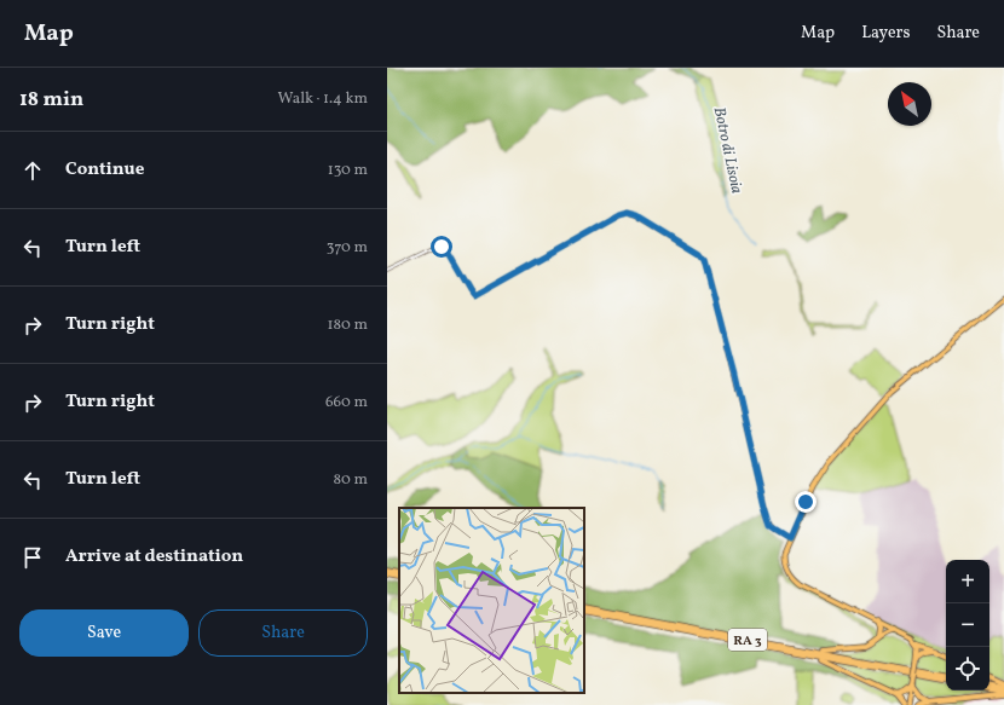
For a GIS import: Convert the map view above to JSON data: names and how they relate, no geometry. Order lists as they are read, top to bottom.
{
  "streets": {
    "highway": ["RA 3"]
  },
  "water": ["Botro di Lisoia"],
  "north": "top left",
  "page": {
    "header": "Map",
    "nav": ["Map", "Layers", "Share"],
    "heading": ["18 min", "Walk · 1.4 km"],
    "list": [
      ["Continue", "130 m"],
      ["Turn left", "370 m"],
      ["Turn right", "180 m"],
      ["Turn right", "660 m"],
      ["Turn left", "80 m"],
      "Arrive at destination"
    ],
    "map_buttons": ["+", "−"],
    "buttons": ["Save", "Share"]
  }
}
